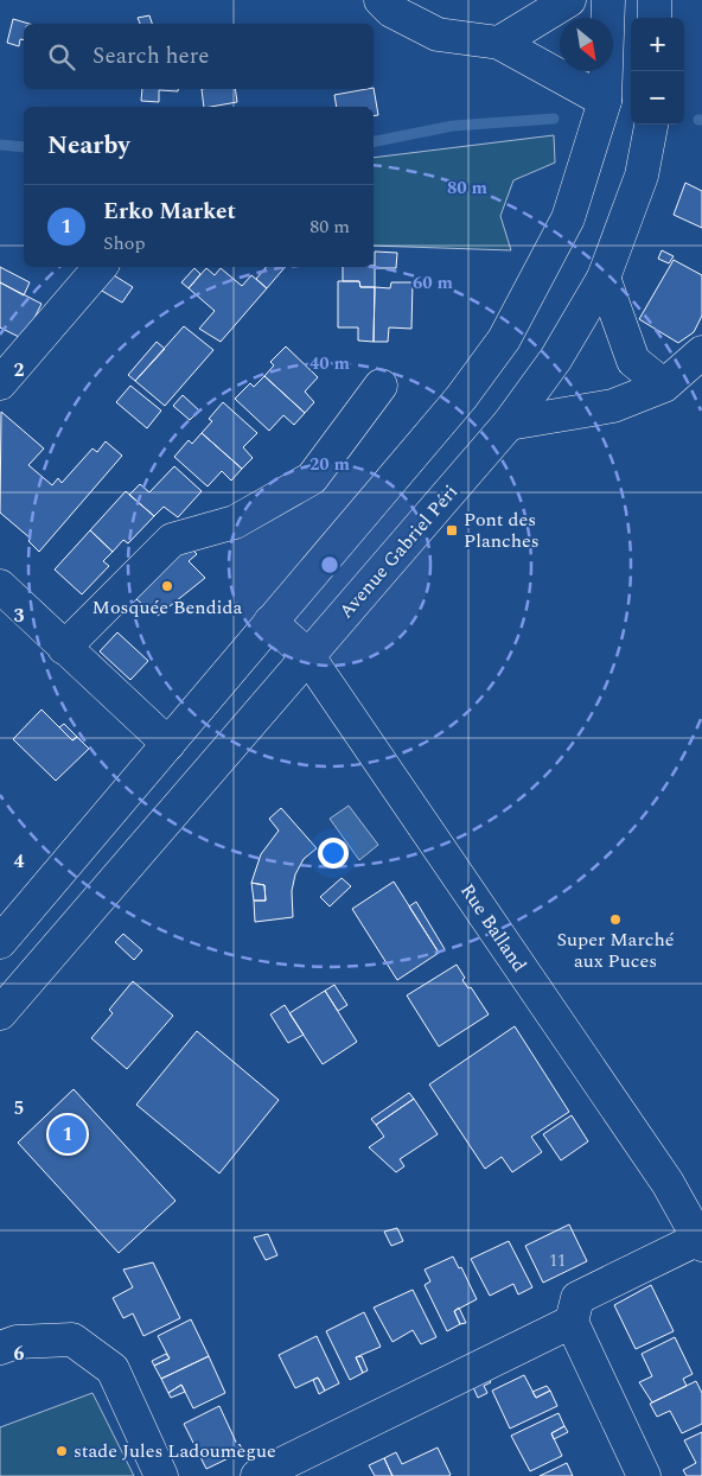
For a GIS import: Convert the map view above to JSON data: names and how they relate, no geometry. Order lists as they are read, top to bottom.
{
  "streets": {
    "street": ["Avenue Gabriel Péri", "Rue Balland"]
  },
  "crossings": [
    ["Avenue Gabriel Péri", "Rue Balland"]
  ],
  "places": {
    "transit": ["Pont des Planches"],
    "other": ["Mosquée Bendida", "Super Marché aux Puces", "stade Jules Ladoumègue"]
  },
  "house_numbers": ["11"],
  "north": "bottom right",
  "page": {
    "map_buttons": ["+", "−"],
    "search": "Search here",
    "heading": "Nearby",
    "list": [
      {
        "mark": "1",
        "name": "Erko Market",
        "note": "Shop",
        "value": "80 m"
      }
    ],
    "pins": "1"
  },
  "grid": {
    "rows": [
      "2",
      "3",
      "4",
      "5",
      "6"
    ]
  },
  "rings": [
    "80 m",
    "60 m",
    "40 m",
    "20 m"
  ]
}
